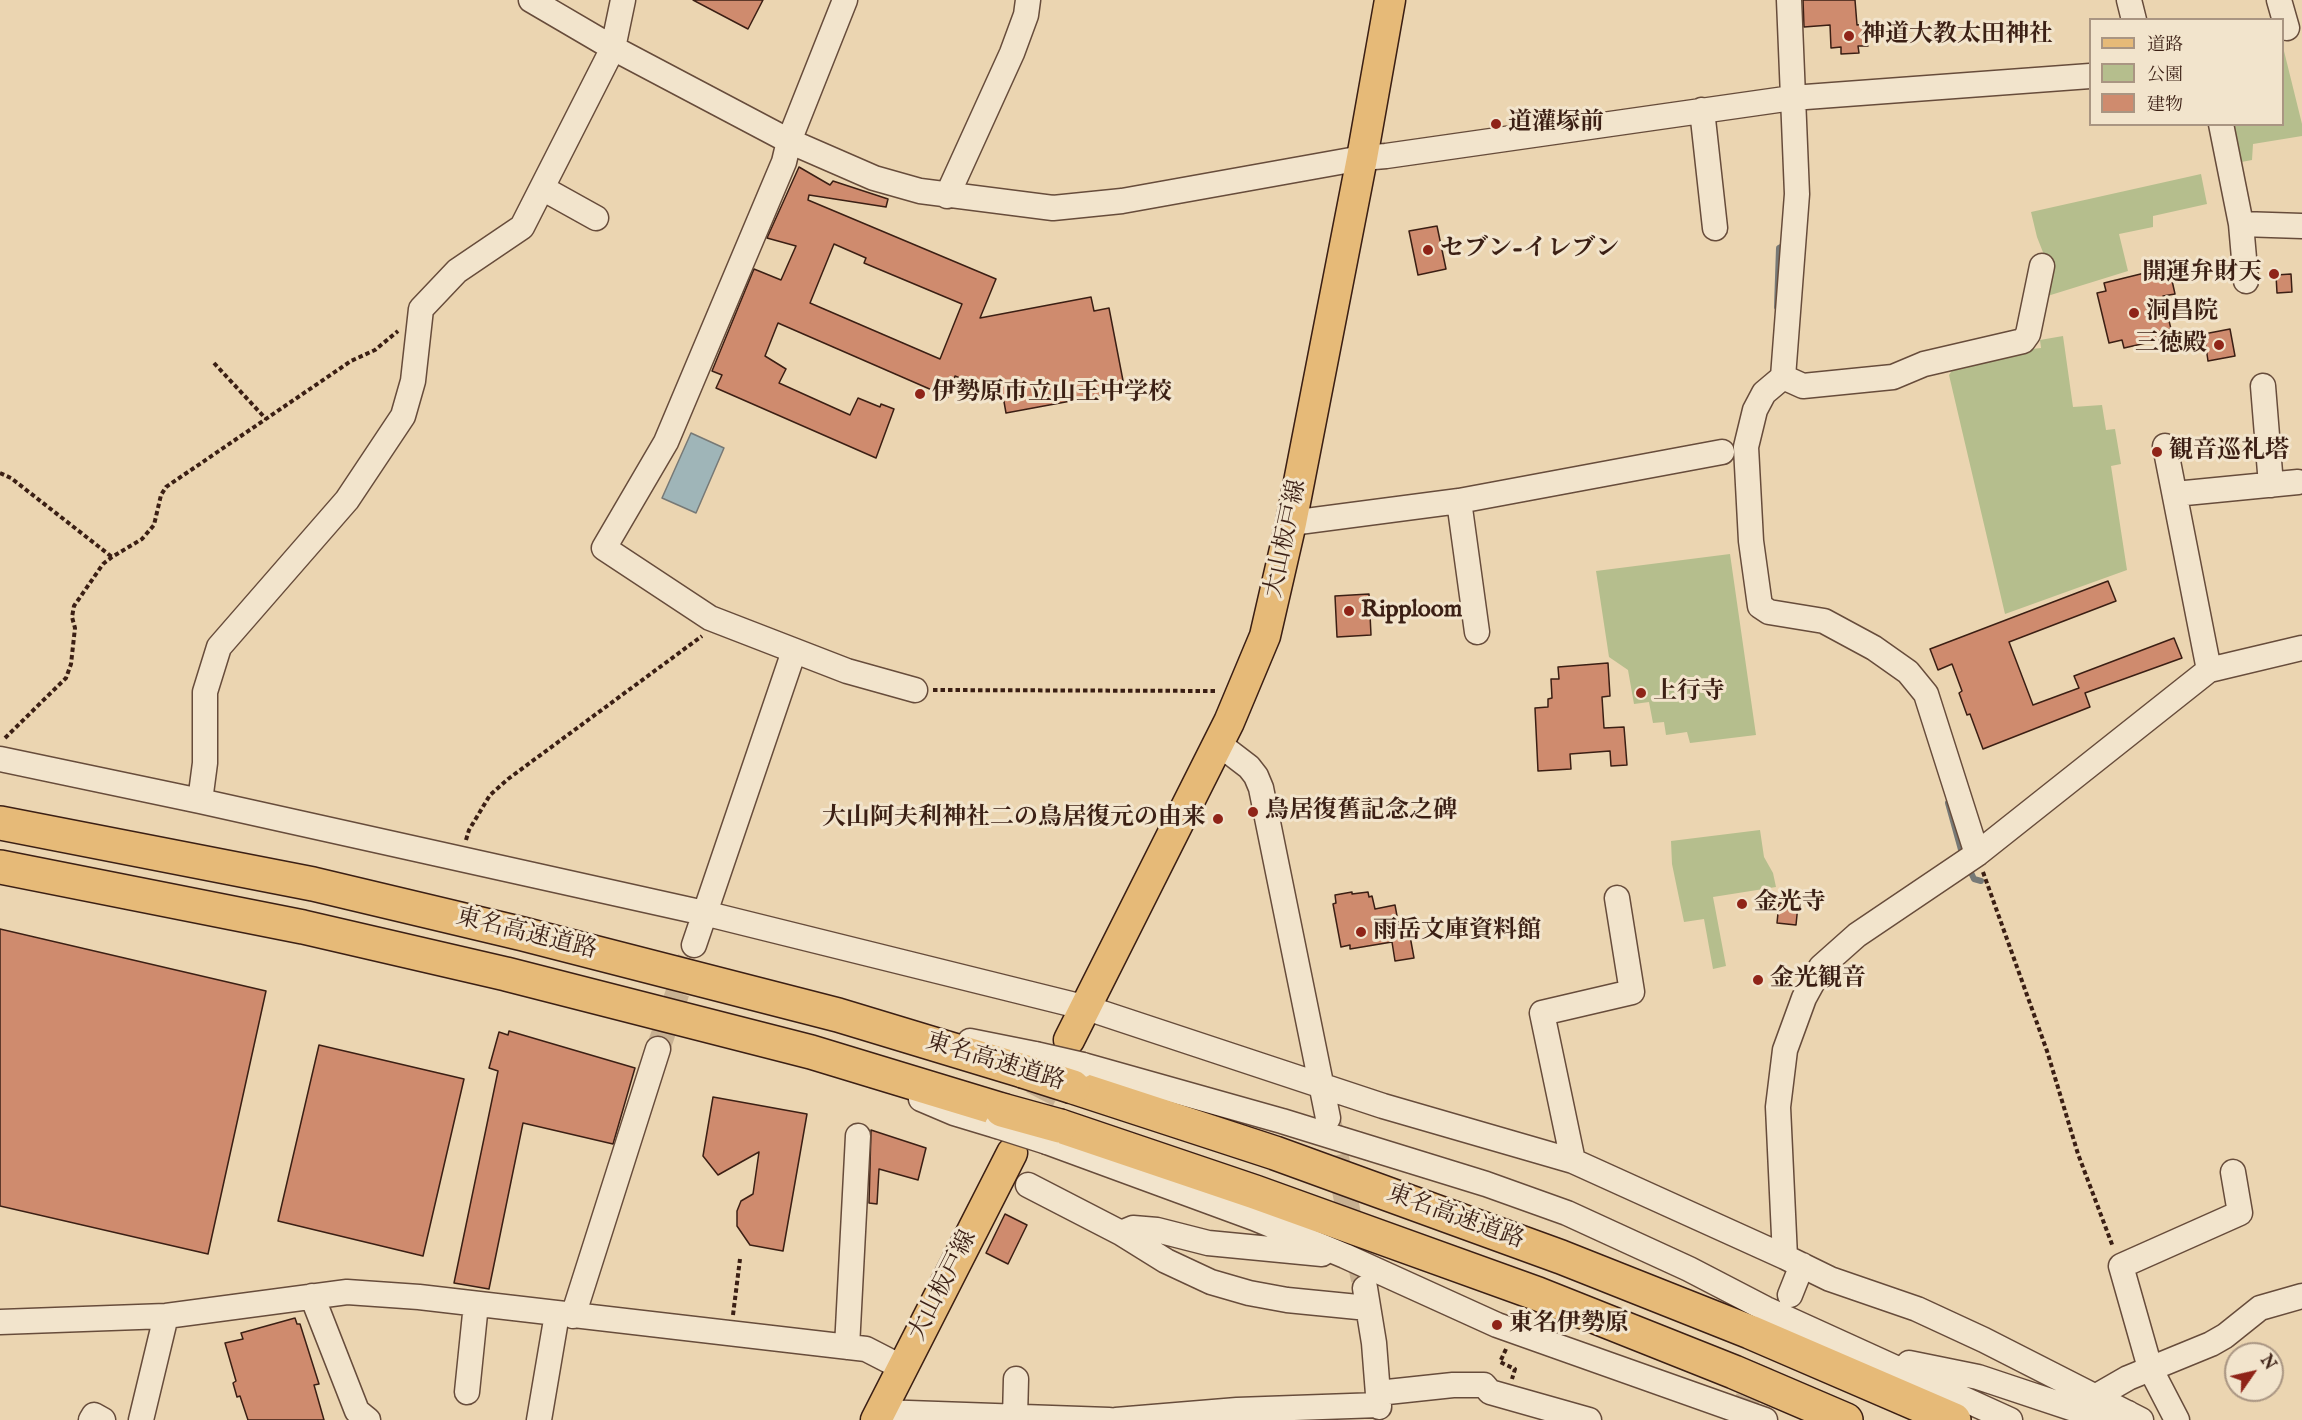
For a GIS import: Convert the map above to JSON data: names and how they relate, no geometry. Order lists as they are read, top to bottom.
{
  "streets": {
    "highway": ["東名高速道路"],
    "main road": ["大山板戸線"]
  },
  "crossings": [
    ["大山板戸線", "東名高速道路"]
  ],
  "places": [
    "神道大教太田神社",
    "道灌塚前",
    "セブン-イレブン",
    "開運弁財天",
    "洞昌院",
    "三徳殿",
    "伊勢原市立山王中学校",
    "観音巡礼塔",
    "Ripploom",
    "上行寺",
    "鳥居復舊記念之碑",
    "大山阿夫利神社二の鳥居復元の由来",
    "金光寺",
    "雨岳文庫資料館",
    "金光観音",
    "東名伊勢原"
  ],
  "legend": ["道路", "公園", "建物"],
  "north": "top right"
}
